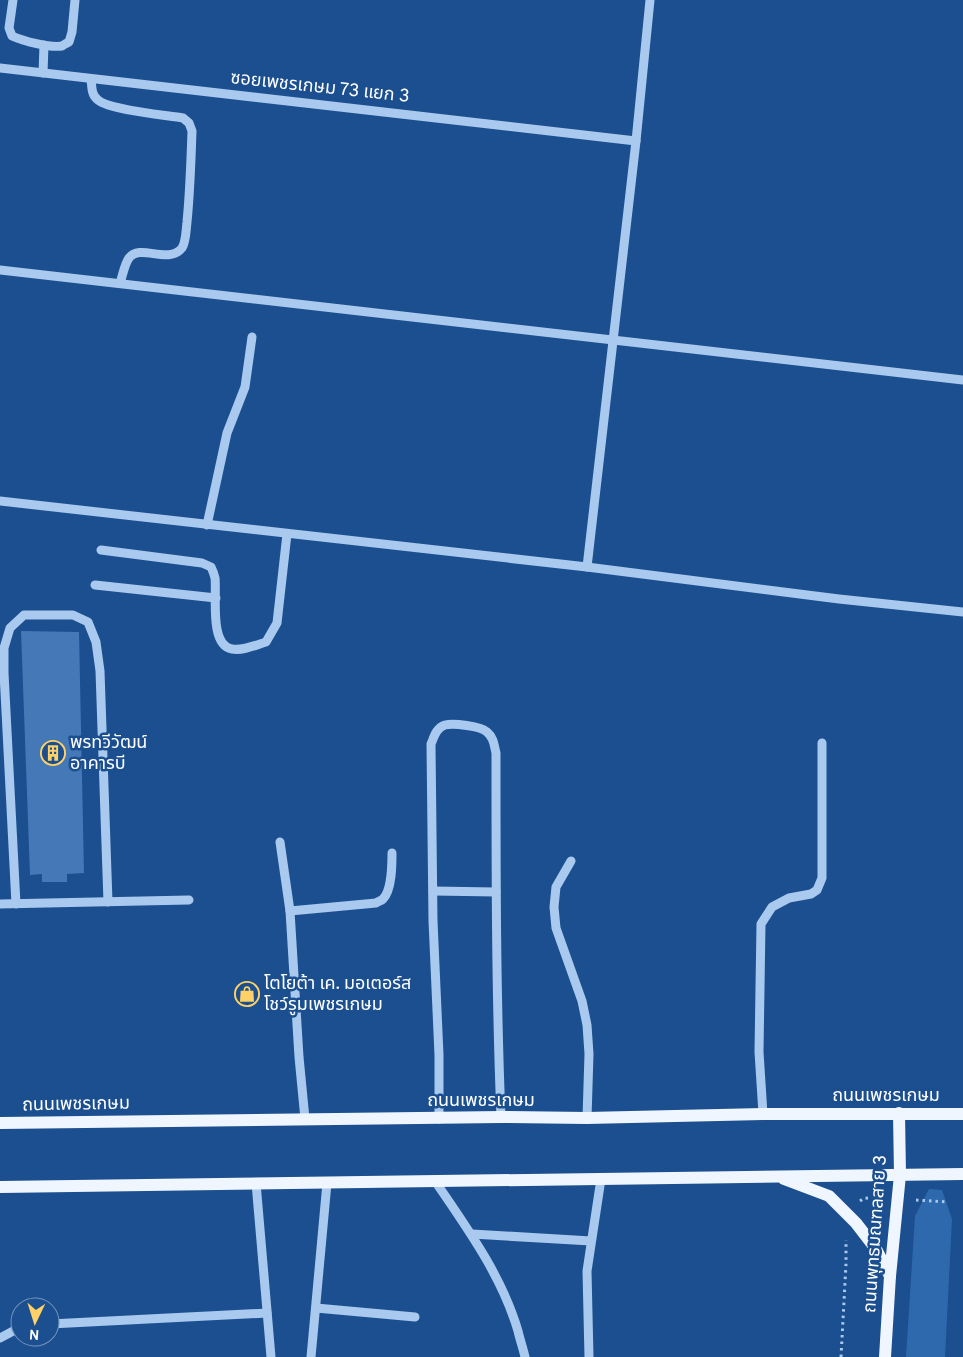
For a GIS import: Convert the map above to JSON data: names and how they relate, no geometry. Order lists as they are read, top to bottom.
{
  "streets": {
    "main road": ["ถนนเพชรเกษม", "ถนนพุทธมณฑลสาย 3"],
    "street": ["ซอยเพชรเกษม 73 แยก 3"]
  },
  "crossings": [
    ["ถนนเพชรเกษม", "ถนนพุทธมณฑลสาย 3"]
  ],
  "places": {
    "building": ["พรทวีวัฒน์ อาคารบี"],
    "shop": ["โตโยต้า เค. มอเตอร์ส โชว์รูมเพชรเกษม"]
  },
  "north": "bottom"
}
